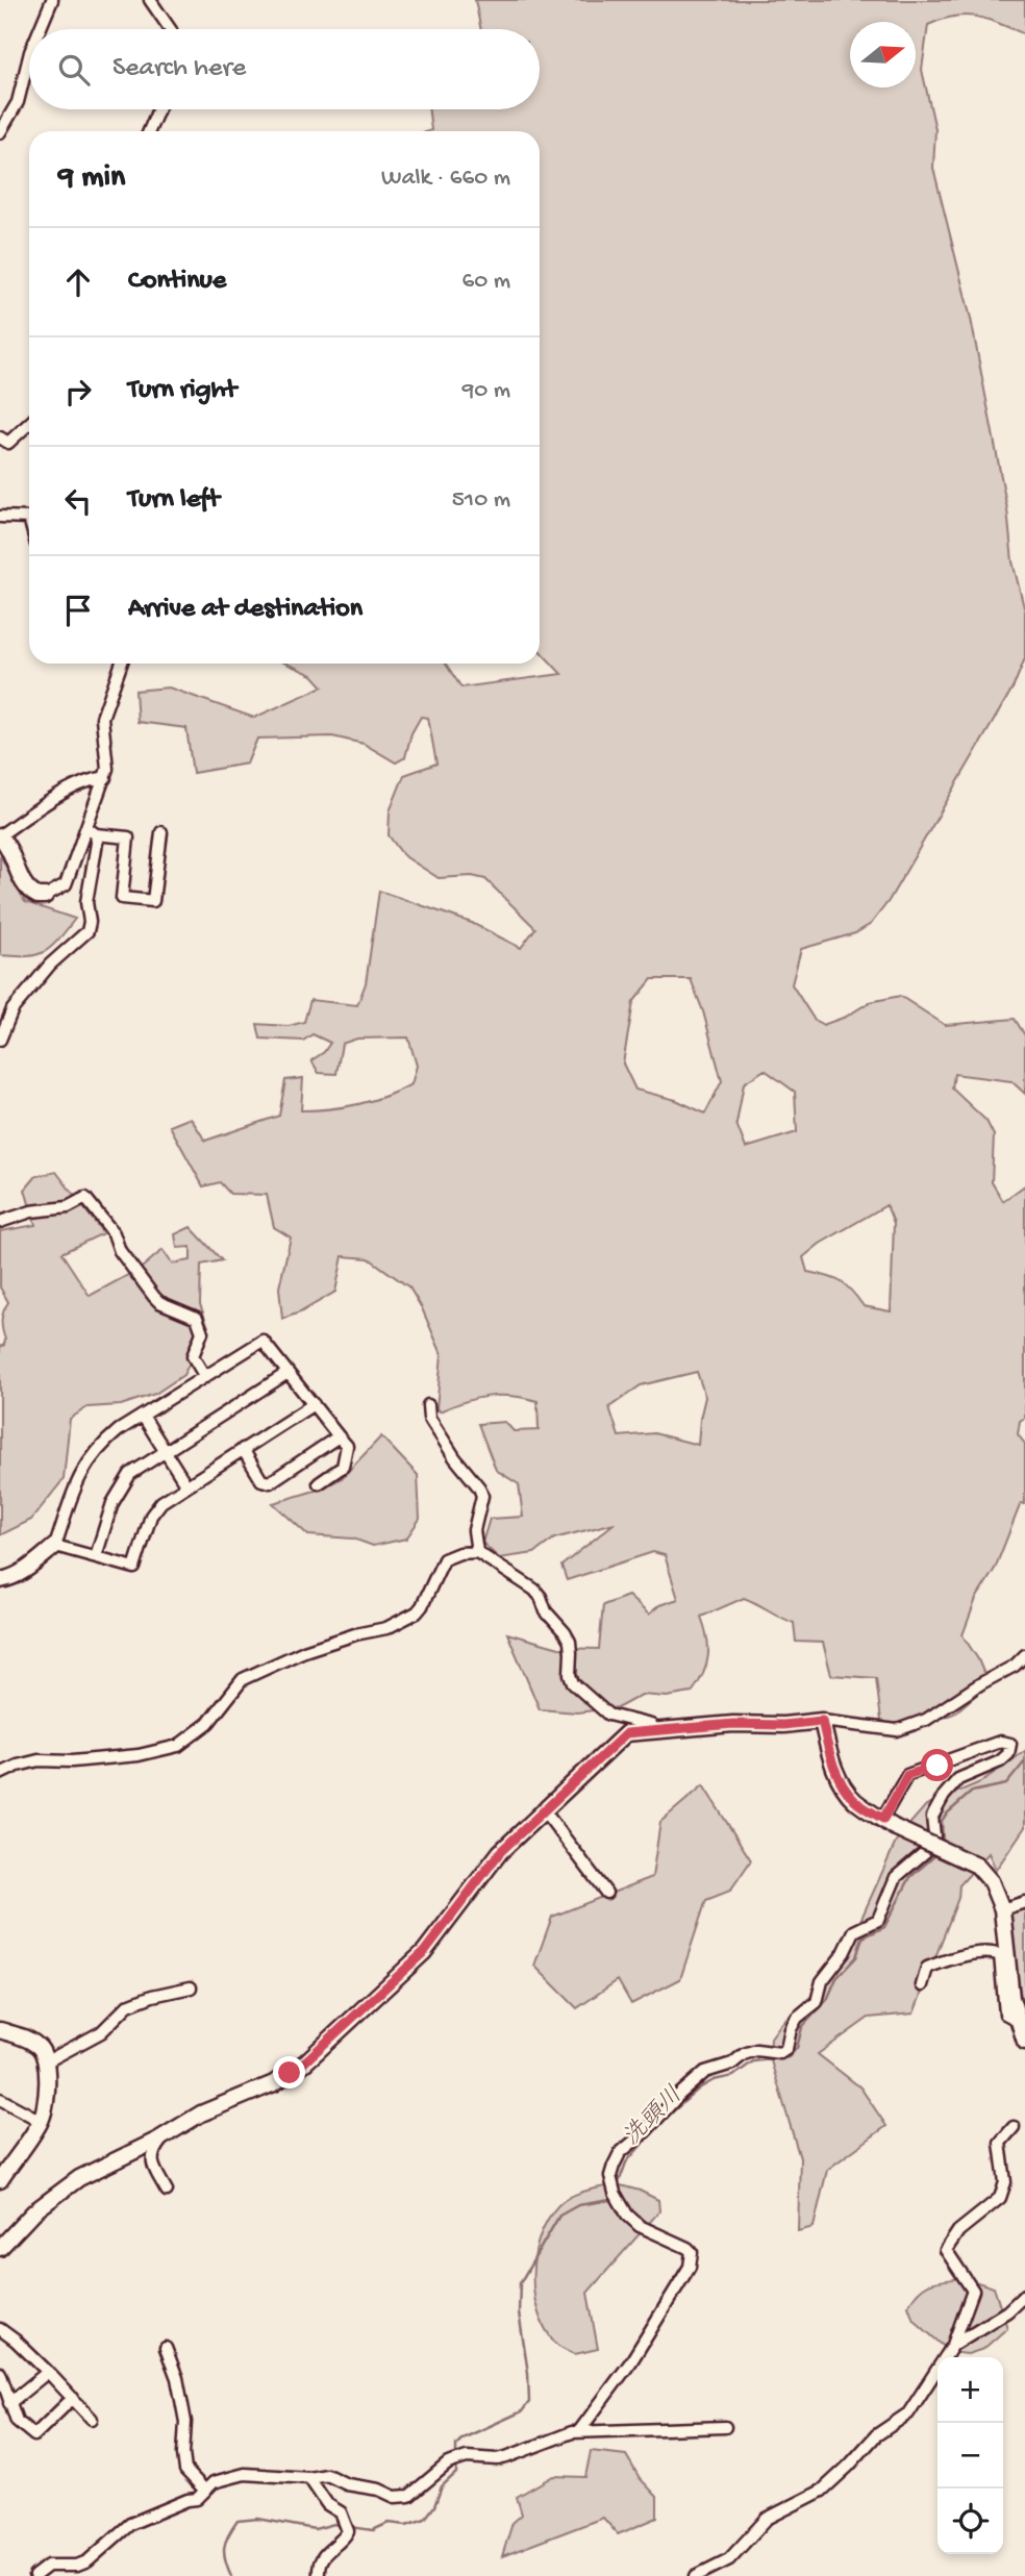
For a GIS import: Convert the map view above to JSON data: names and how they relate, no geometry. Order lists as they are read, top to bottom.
{
  "water": ["洗頭川"],
  "north": "right",
  "page": {
    "search": "Search here",
    "heading": ["9 min", "Walk · 660 m"],
    "list": [
      ["Continue", "60 m"],
      ["Turn right", "90 m"],
      ["Turn left", "510 m"],
      "Arrive at destination"
    ],
    "map_buttons": ["+", "−"]
  }
}
